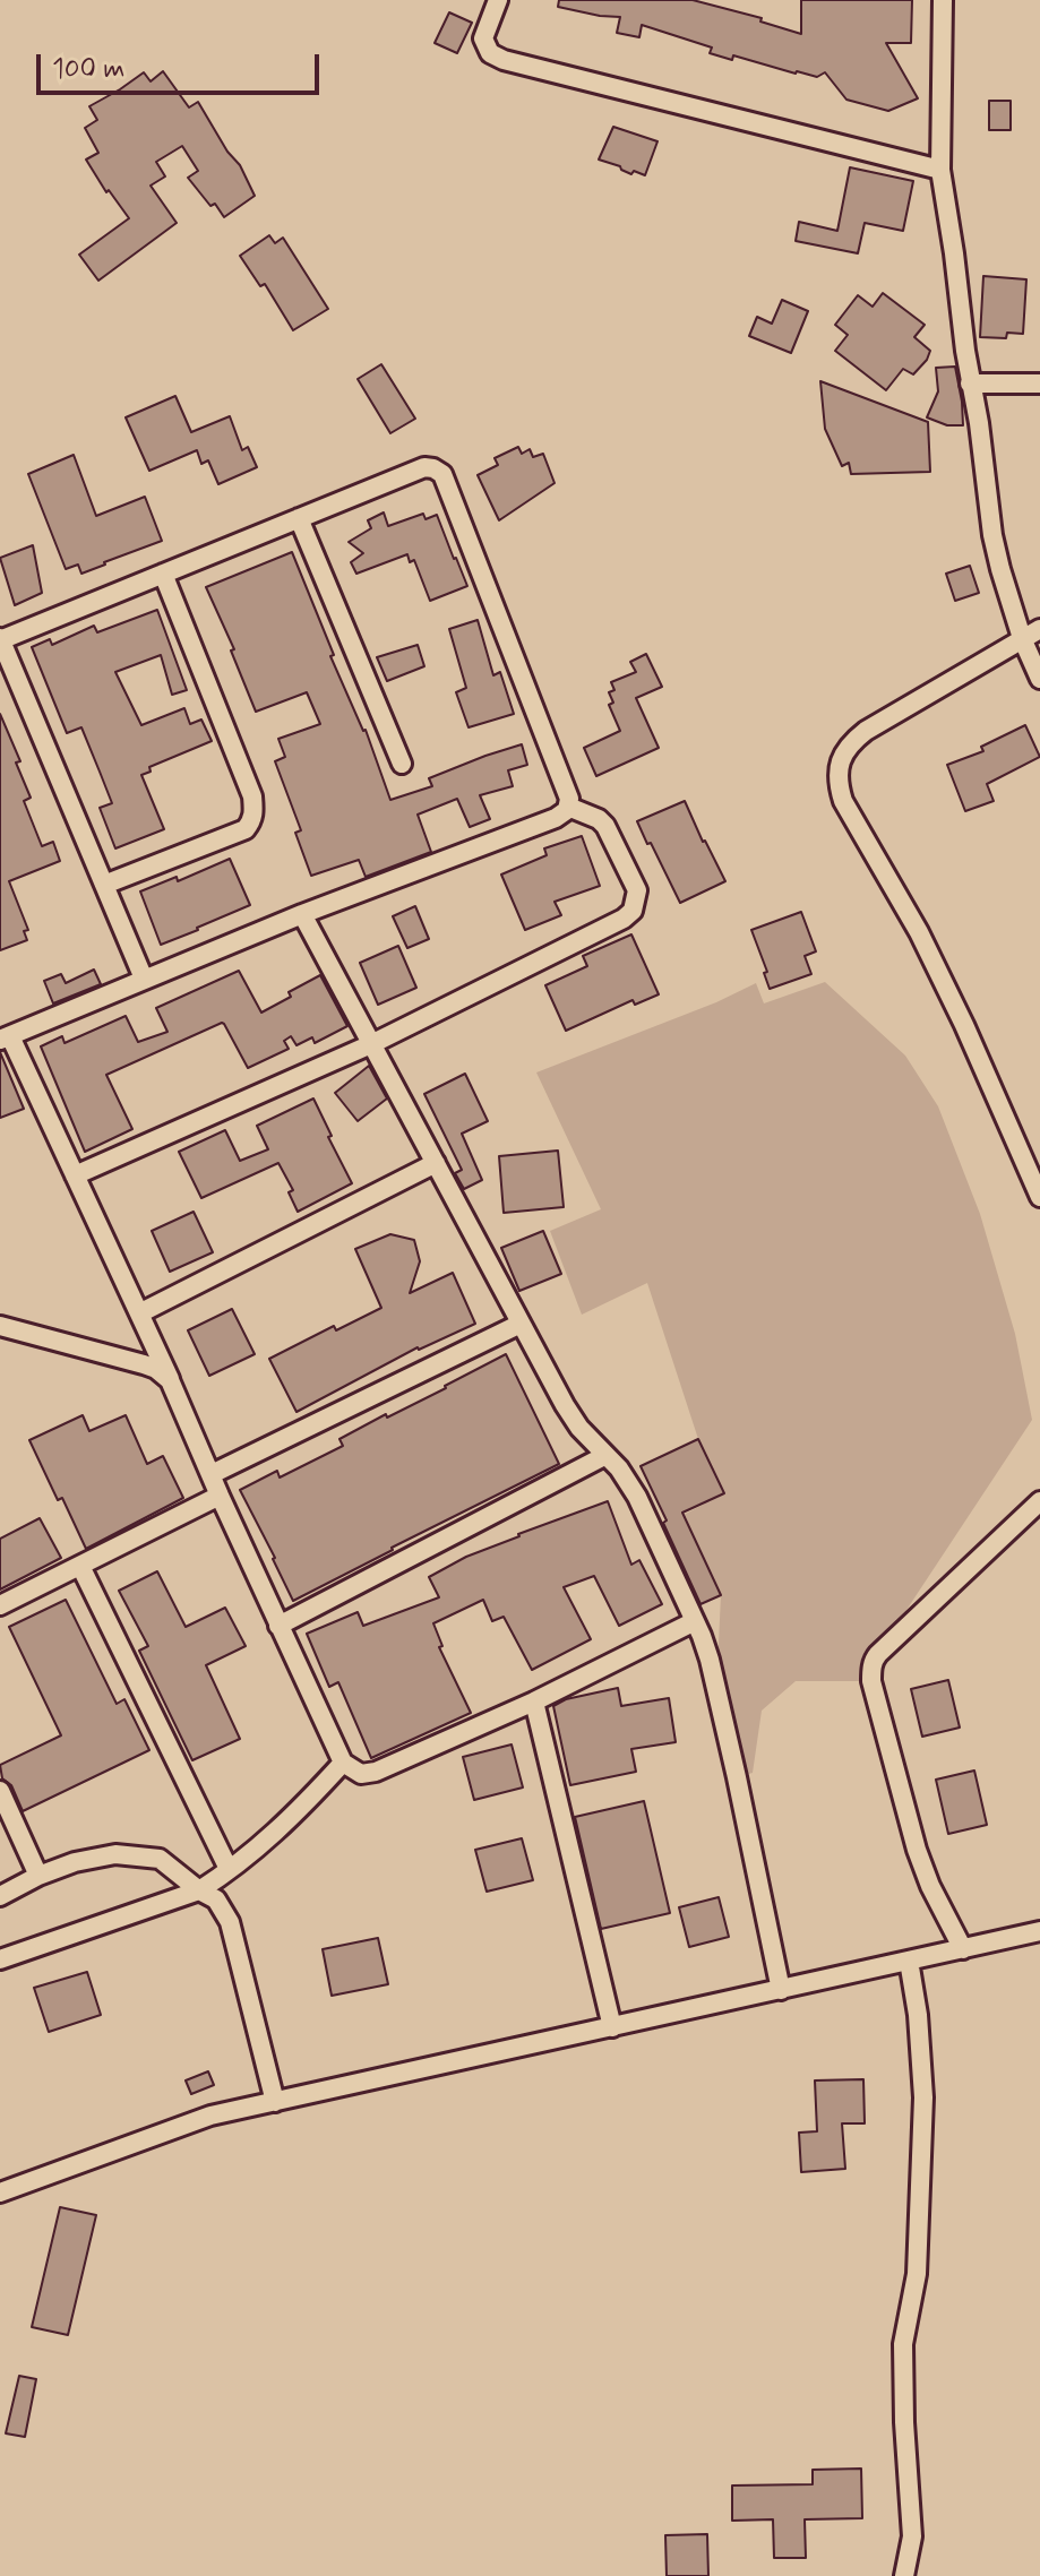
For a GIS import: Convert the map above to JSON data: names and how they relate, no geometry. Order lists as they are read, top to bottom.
{
  "scale_bar": "100 m"
}
